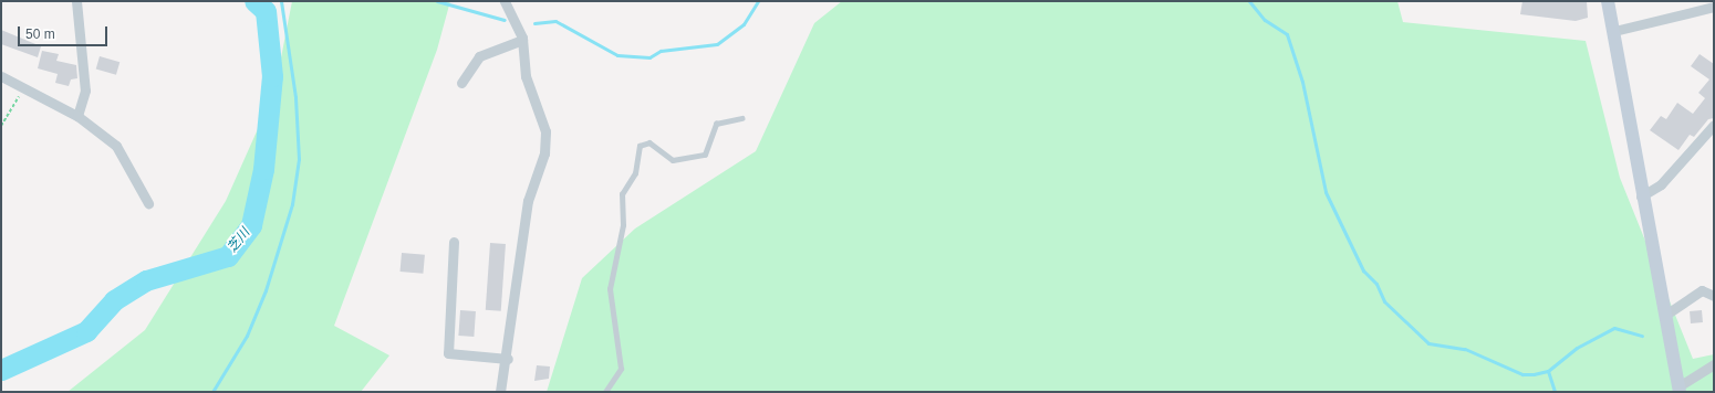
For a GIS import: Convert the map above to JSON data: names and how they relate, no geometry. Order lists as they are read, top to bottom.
{
  "water": ["芝川"],
  "scale_bar": "50 m"
}
